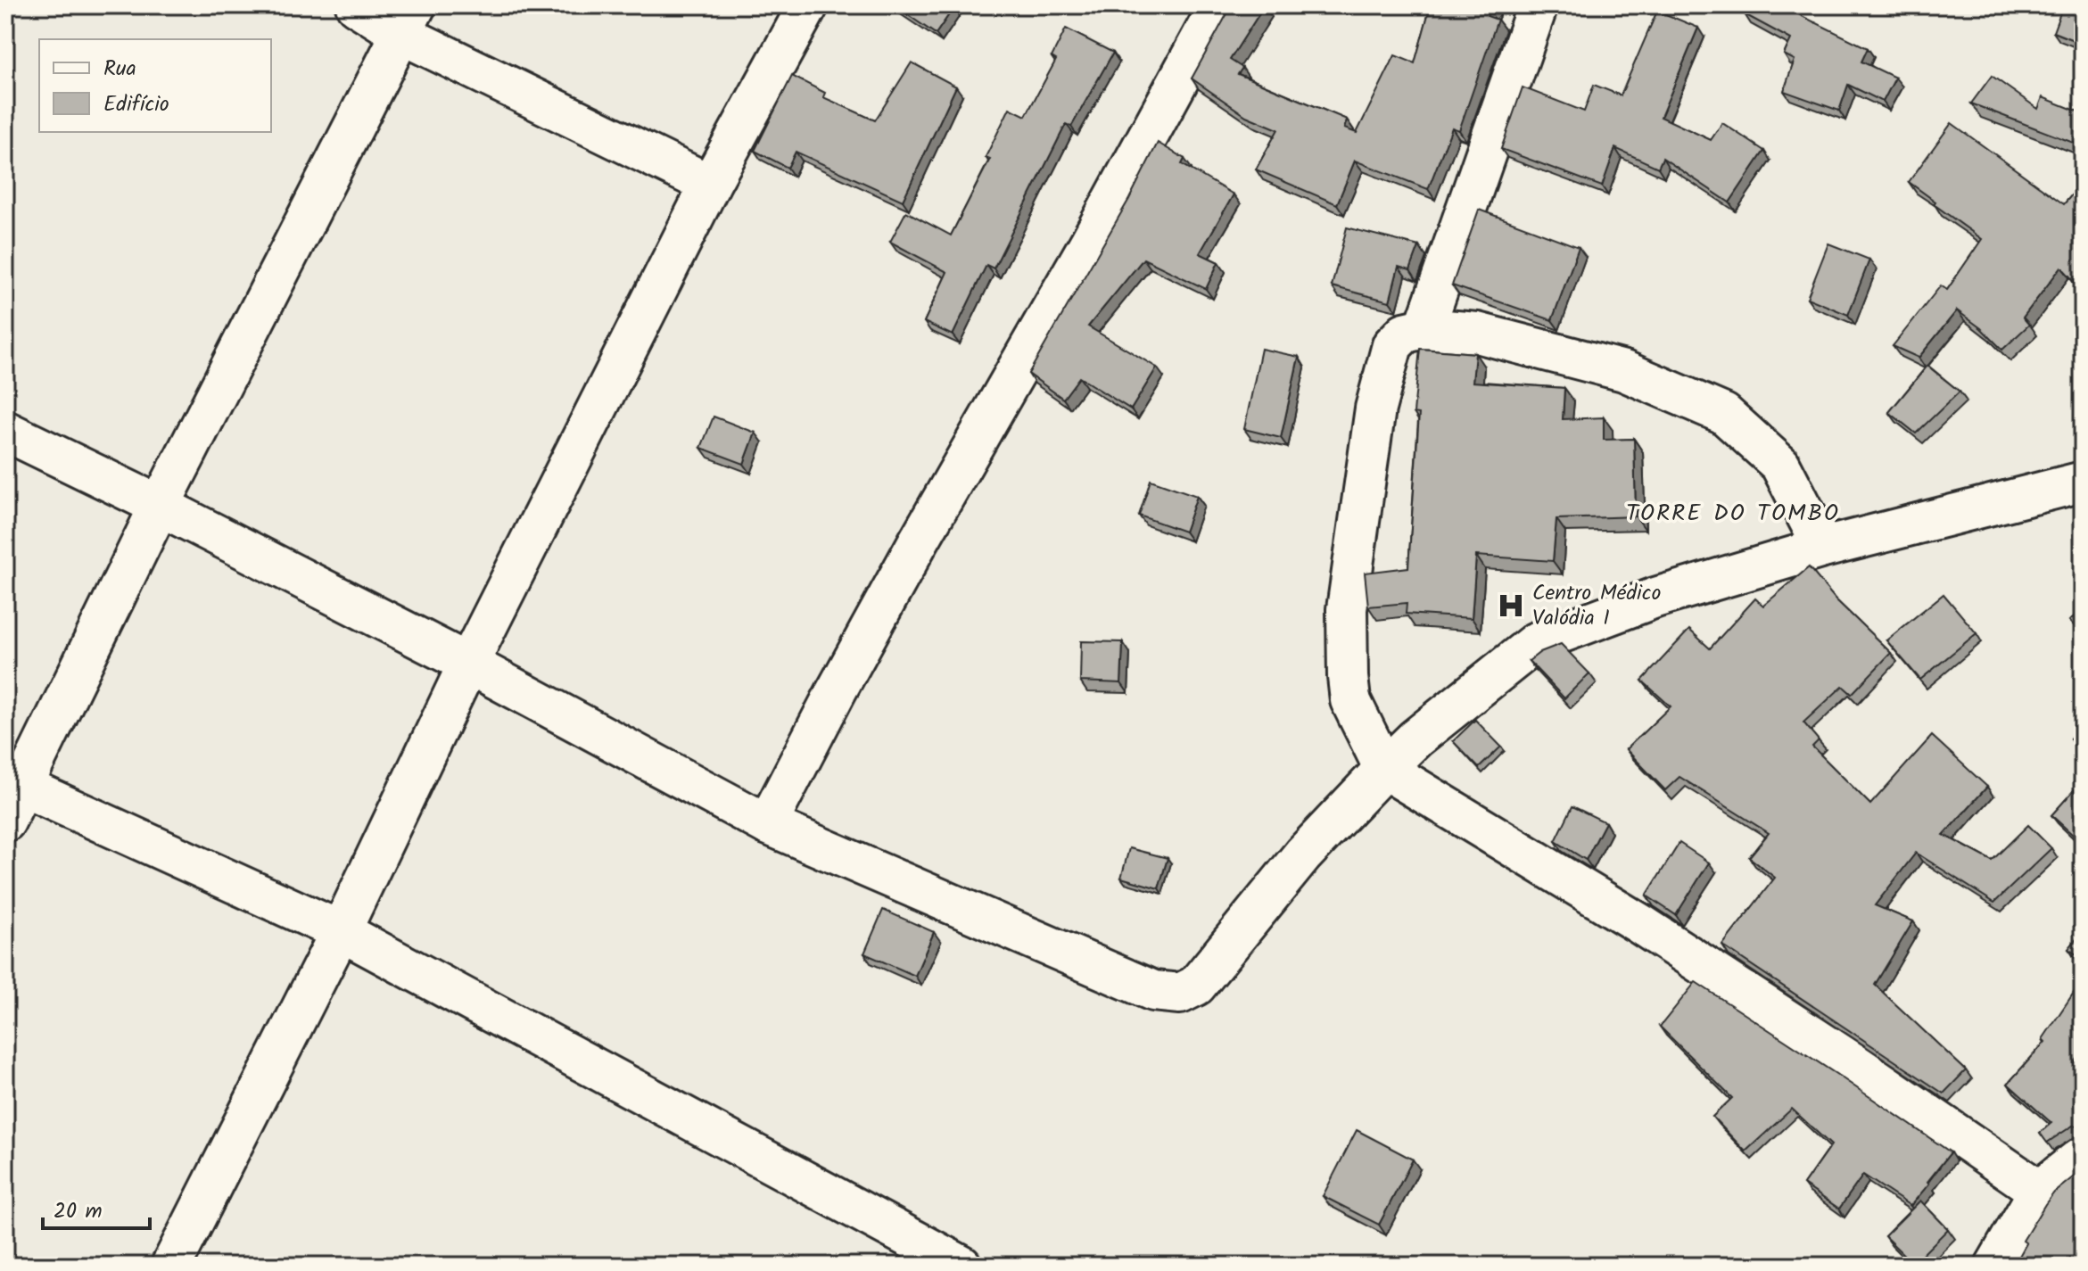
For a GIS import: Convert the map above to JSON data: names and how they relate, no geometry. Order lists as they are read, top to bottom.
{
  "districts": ["TORRE DO TOMBO"],
  "places": {
    "hospital": ["Centro Médico Valódia I"]
  },
  "legend": ["Rua", "Edifício"],
  "scale_bar": "20 m"
}
